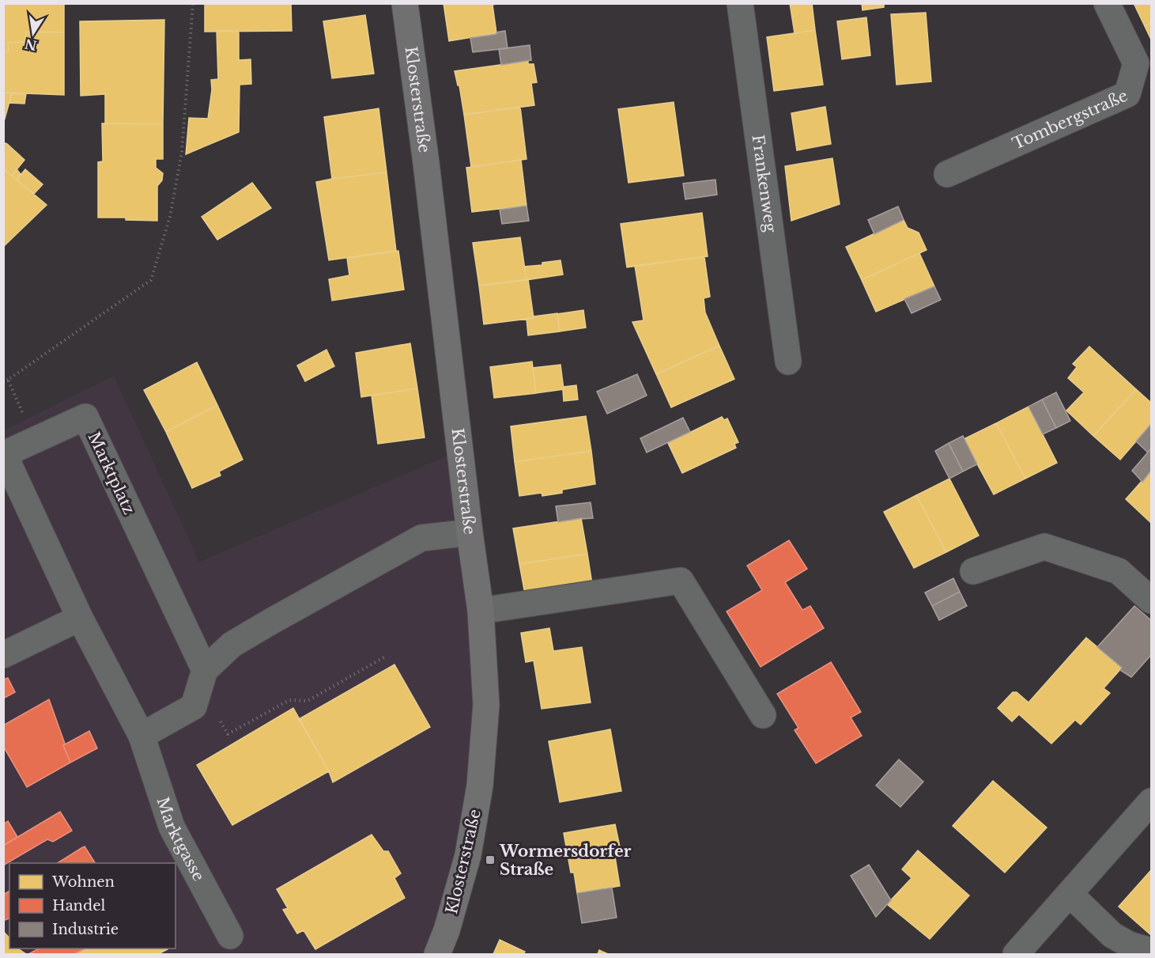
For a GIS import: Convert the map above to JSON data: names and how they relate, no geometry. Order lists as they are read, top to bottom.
{
  "streets": {
    "main road": ["Klosterstraße"],
    "street": [
      "Tombergstraße",
      "Frankenweg",
      "Marktplatz",
      "Marktgasse"
    ]
  },
  "crossings": [
    ["Marktplatz", "Marktgasse"]
  ],
  "places": {
    "transit": ["Wormersdorfer Straße"]
  },
  "legend": ["Wohnen", "Handel", "Industrie"],
  "north": "bottom"
}
